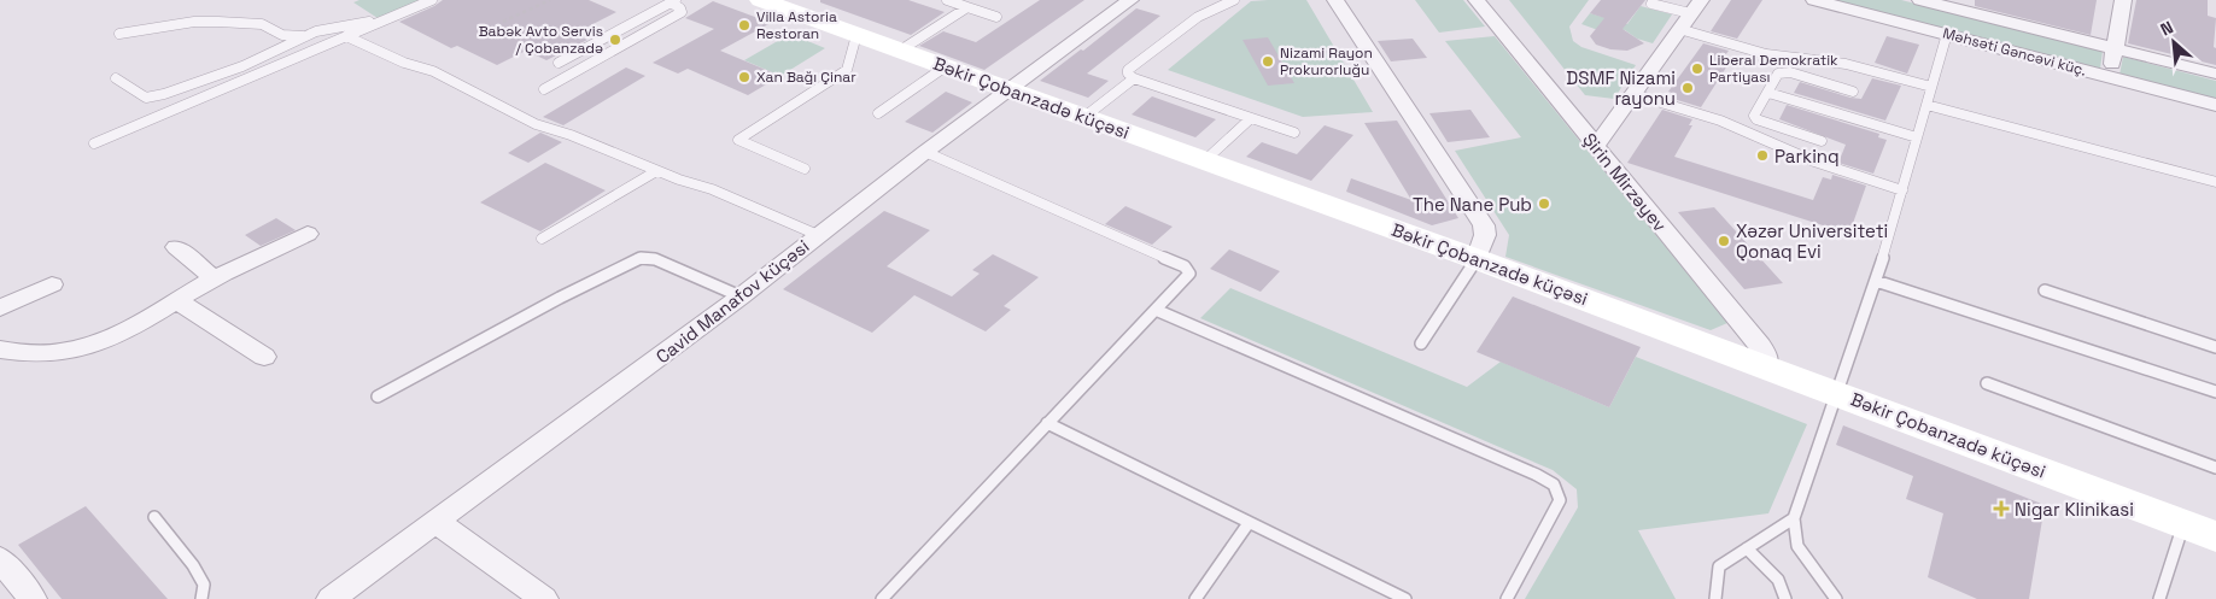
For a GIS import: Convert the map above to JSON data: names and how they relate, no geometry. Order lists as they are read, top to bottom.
{
  "streets": {
    "street": [
      "Məhsəti Gəncəvi küç.",
      "Bəkir Çobanzadə küçəsi",
      "Şirin Mirzəyev",
      "Cavid Manafov küçəsi"
    ]
  },
  "crossings": [
    ["Bəkir Çobanzadə küçəsi", "Şirin Mirzəyev"],
    ["Bəkir Çobanzadə küçəsi", "Cavid Manafov küçəsi"]
  ],
  "places": {
    "other": [
      "Villa Astoria Restoran",
      "Babək Avto Servis / Çobanzadə",
      "Nizami Rayon Prokurorluğu",
      "Liberal Demokratik Partiyası",
      "Xan Bağı Çinar",
      "DSMF Nizami rayonu",
      "Parkinq",
      "The Nane Pub",
      "Xəzər Universiteti Qonaq Evi"
    ],
    "health": ["Nigar Klinikasi"]
  },
  "north": "top left"
}
